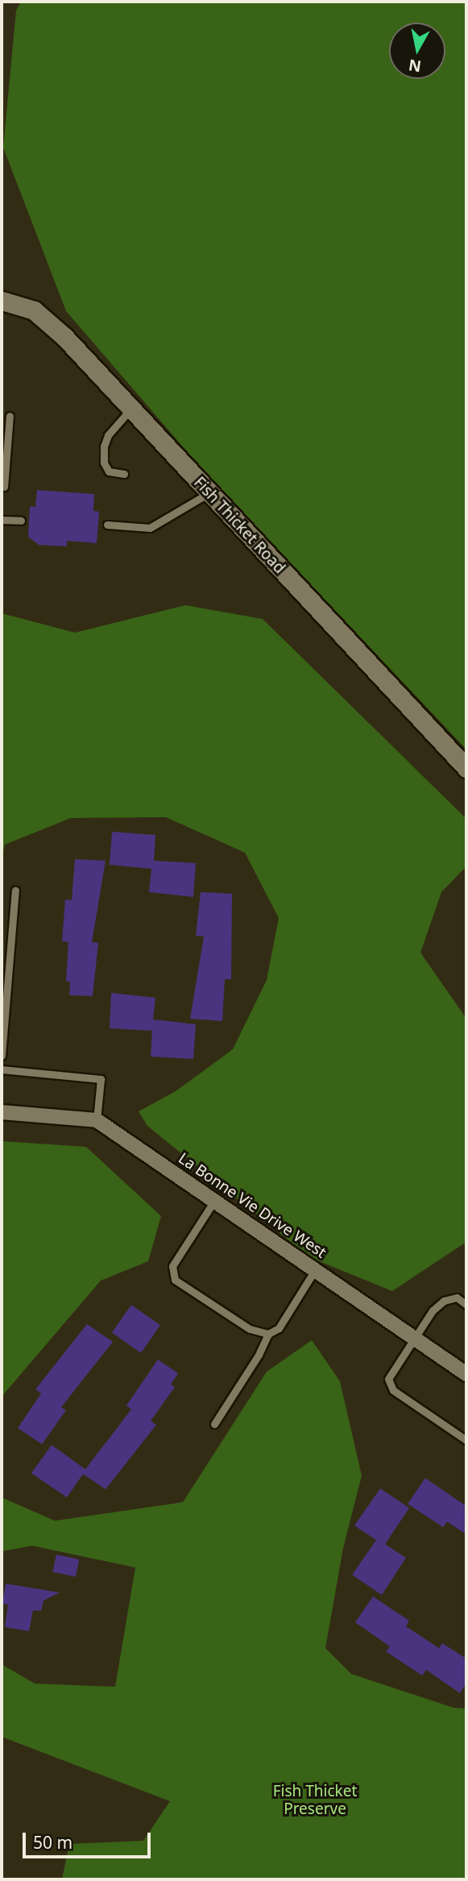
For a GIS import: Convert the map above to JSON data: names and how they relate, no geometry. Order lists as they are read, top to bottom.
{
  "streets": {
    "street": ["Fish Thicket Road", "La Bonne Vie Drive West"]
  },
  "parks": ["Fish Thicket Preserve"],
  "scale_bar": "50 m",
  "north": "bottom"
}
